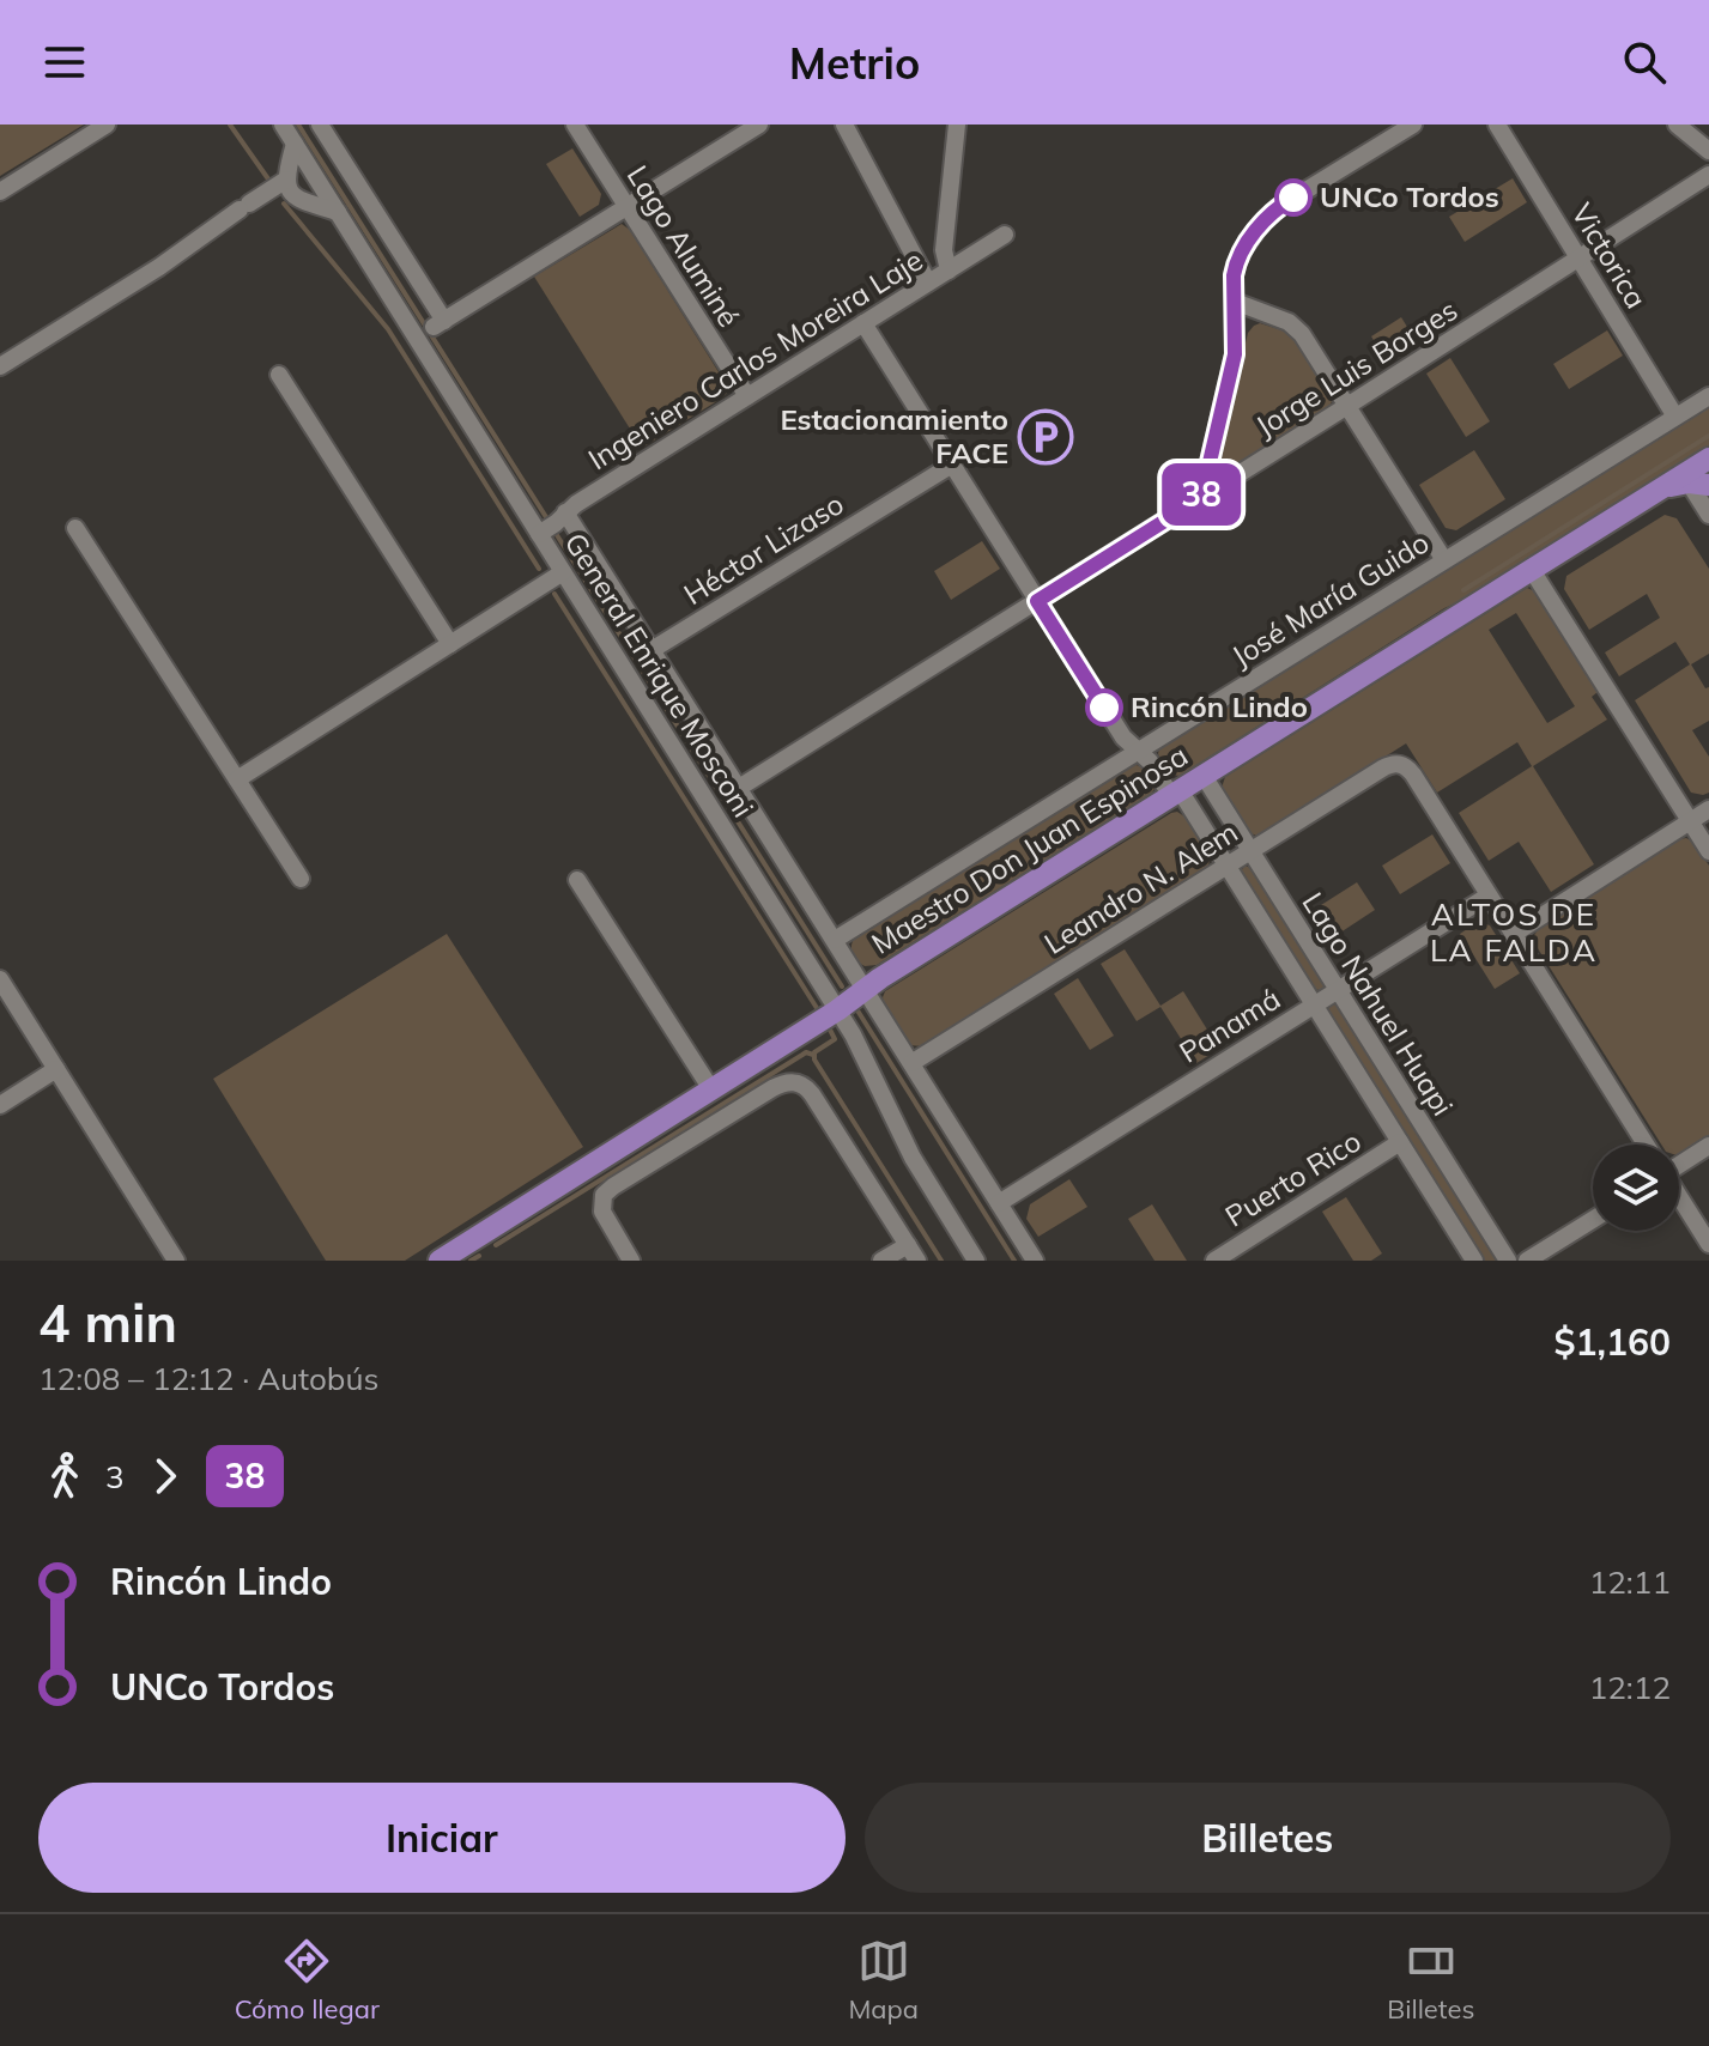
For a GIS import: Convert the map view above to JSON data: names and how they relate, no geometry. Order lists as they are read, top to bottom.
{
  "streets": {
    "main road": ["Maestro Don Juan Espinosa"],
    "street": [
      "Lago Aluminé",
      "Victorica",
      "Ingeniero Carlos Moreira Laje",
      "Jorge Luis Borges",
      "Héctor Lizaso",
      "José María Guido",
      "General Enrique Mosconi",
      "Leandro N. Alem",
      "Lago Nahuel Huapi",
      "Panamá",
      "Puerto Rico"
    ]
  },
  "crossings": [
    ["Lago Aluminé", "Ingeniero Carlos Moreira Laje"],
    ["Victorica", "Jorge Luis Borges"],
    ["Victorica", "José María Guido"],
    ["Ingeniero Carlos Moreira Laje", "General Enrique Mosconi"],
    ["Ingeniero Carlos Moreira Laje", "Lago Nahuel Huapi"],
    ["Jorge Luis Borges", "Lago Nahuel Huapi"],
    ["Héctor Lizaso", "Lago Nahuel Huapi"],
    ["José María Guido", "Lago Nahuel Huapi"],
    ["General Enrique Mosconi", "Maestro Don Juan Espinosa"],
    ["Maestro Don Juan Espinosa", "Lago Nahuel Huapi"],
    ["Leandro N. Alem", "Lago Nahuel Huapi"],
    ["Leandro N. Alem", "Panamá"],
    ["Lago Nahuel Huapi", "Panamá"],
    ["Lago Nahuel Huapi", "Puerto Rico"]
  ],
  "districts": ["ALTOS DE LA FALDA"],
  "places": {
    "other": ["UNCo Tordos", "Rincón Lindo"],
    "parking": ["Estacionamiento FACE"]
  },
  "lines": ["bus line 38"],
  "page": {
    "header": "Metrio",
    "on_map": "38",
    "heading": ["4 min", "12:08 – 12:12 · Autobús", "$1,160"],
    "legs": ["3", "38"],
    "list": [
      {
        "name": "Rincón Lindo",
        "value": "12:11"
      },
      {
        "name": "UNCo Tordos",
        "value": "12:12"
      }
    ],
    "buttons": ["Iniciar", "Billetes"],
    "tabs": ["Cómo llegar", "Mapa", "Billetes"]
  }
}
